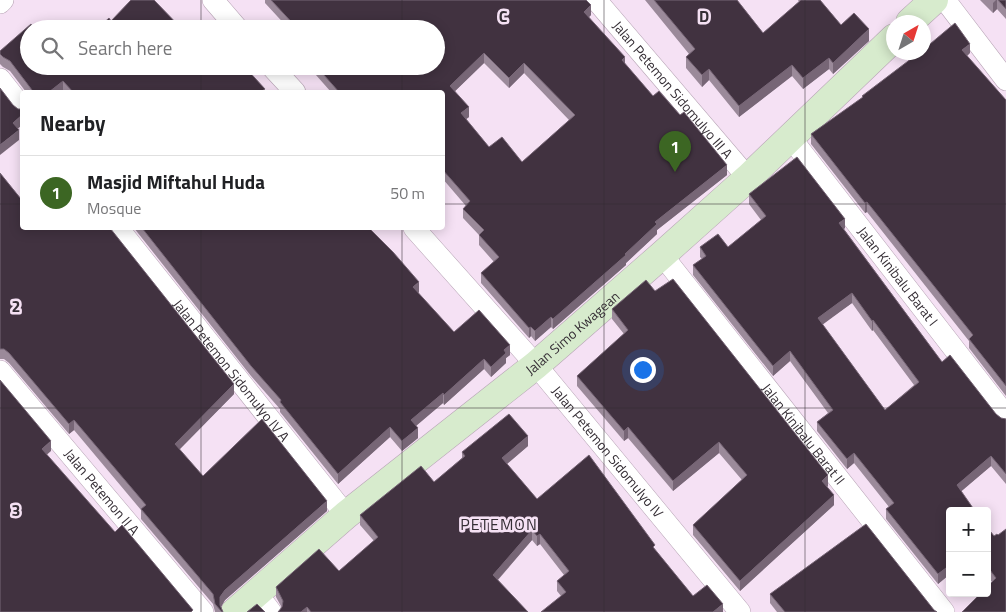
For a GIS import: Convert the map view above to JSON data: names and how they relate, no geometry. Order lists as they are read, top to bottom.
{
  "streets": {
    "street": [
      "Jalan Petemon Sidomulyo III A",
      "Jalan Kinibalu Barat I",
      "Jalan Simo Kwagean",
      "Jalan Petemon Sidomulyo IV A",
      "Jalan Kinibalu Barat II",
      "Jalan Petemon Sidomulyo IV",
      "Jalan Petemon II A"
    ]
  },
  "crossings": [
    ["Jalan Petemon Sidomulyo III A", "Jalan Simo Kwagean"],
    ["Jalan Kinibalu Barat I", "Jalan Simo Kwagean"],
    ["Jalan Simo Kwagean", "Jalan Petemon Sidomulyo IV A"],
    ["Jalan Simo Kwagean", "Jalan Kinibalu Barat II"],
    ["Jalan Simo Kwagean", "Jalan Petemon Sidomulyo IV"]
  ],
  "districts": ["PETEMON"],
  "north": "top right",
  "page": {
    "search": "Search here",
    "heading": "Nearby",
    "pins": "1",
    "list": [
      {
        "mark": "1",
        "name": "Masjid Miftahul Huda",
        "note": "Mosque",
        "value": "50 m"
      }
    ],
    "map_buttons": ["+", "−"]
  },
  "grid": {
    "columns": ["C", "D"],
    "rows": ["2", "3"]
  }
}
